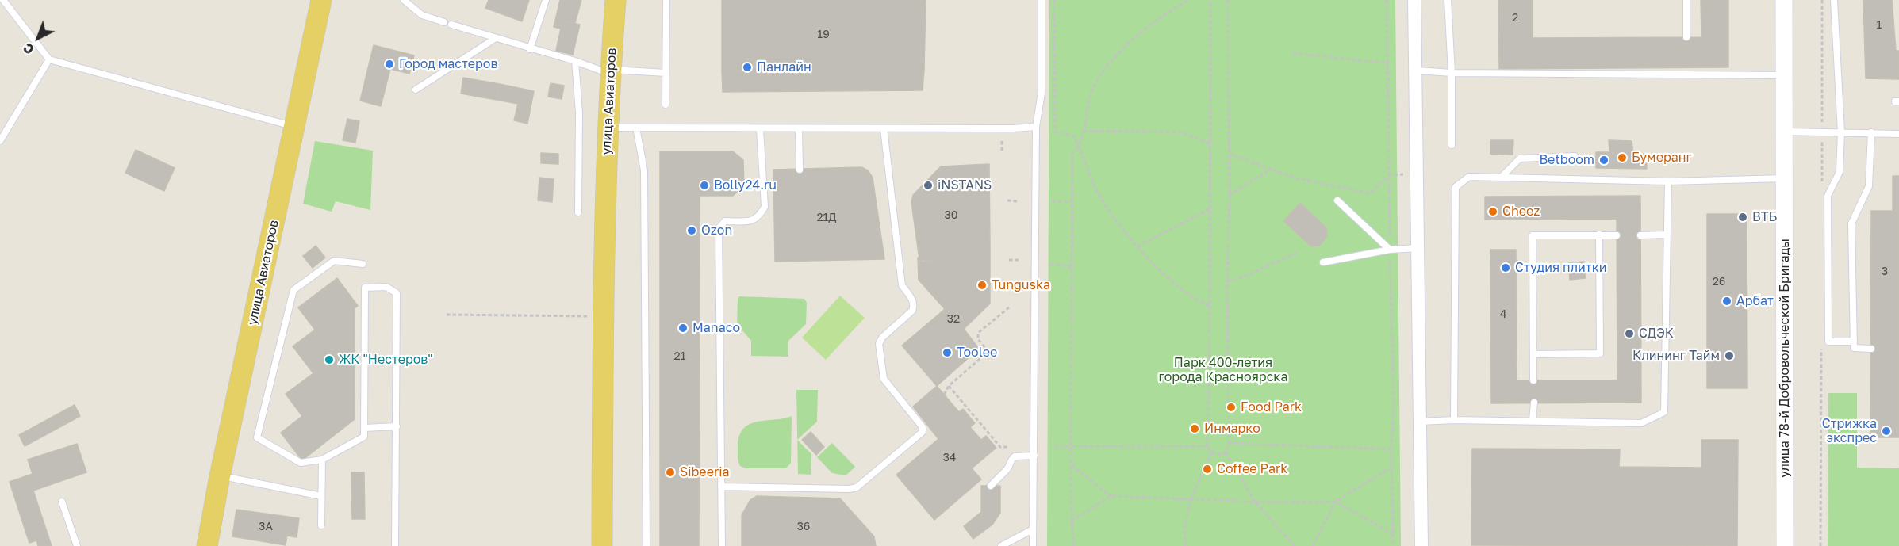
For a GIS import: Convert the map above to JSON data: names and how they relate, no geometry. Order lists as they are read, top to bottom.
{
  "streets": {
    "main road": ["улица Авиаторов"],
    "street": ["улица 78-й Добровольческой Бригады"]
  },
  "parks": ["Парк 400-летия города Красноярска"],
  "places": [
    "Город мастеров",
    "Панлайн",
    "Бумеранг",
    "Betboom",
    "Bolly24.ru",
    "iNSTANS",
    "Cheez",
    "ВТБ",
    "Ozon",
    "Студия плитки",
    "Tunguska",
    "Арбат",
    "Manaco",
    "СДЭК",
    "Toolee",
    "Клининг Тайм",
    "ЖК \"Нестеров\"",
    "Food Park",
    "Инмарко",
    "Стрижка экспрес",
    "Coffee Park",
    "Sibeeria"
  ],
  "house_numbers": [
    "2",
    "1",
    "19",
    "30",
    "21Д",
    "3",
    "26",
    "4",
    "32",
    "21",
    "34",
    "3А",
    "36"
  ],
  "north": "bottom left"
}
